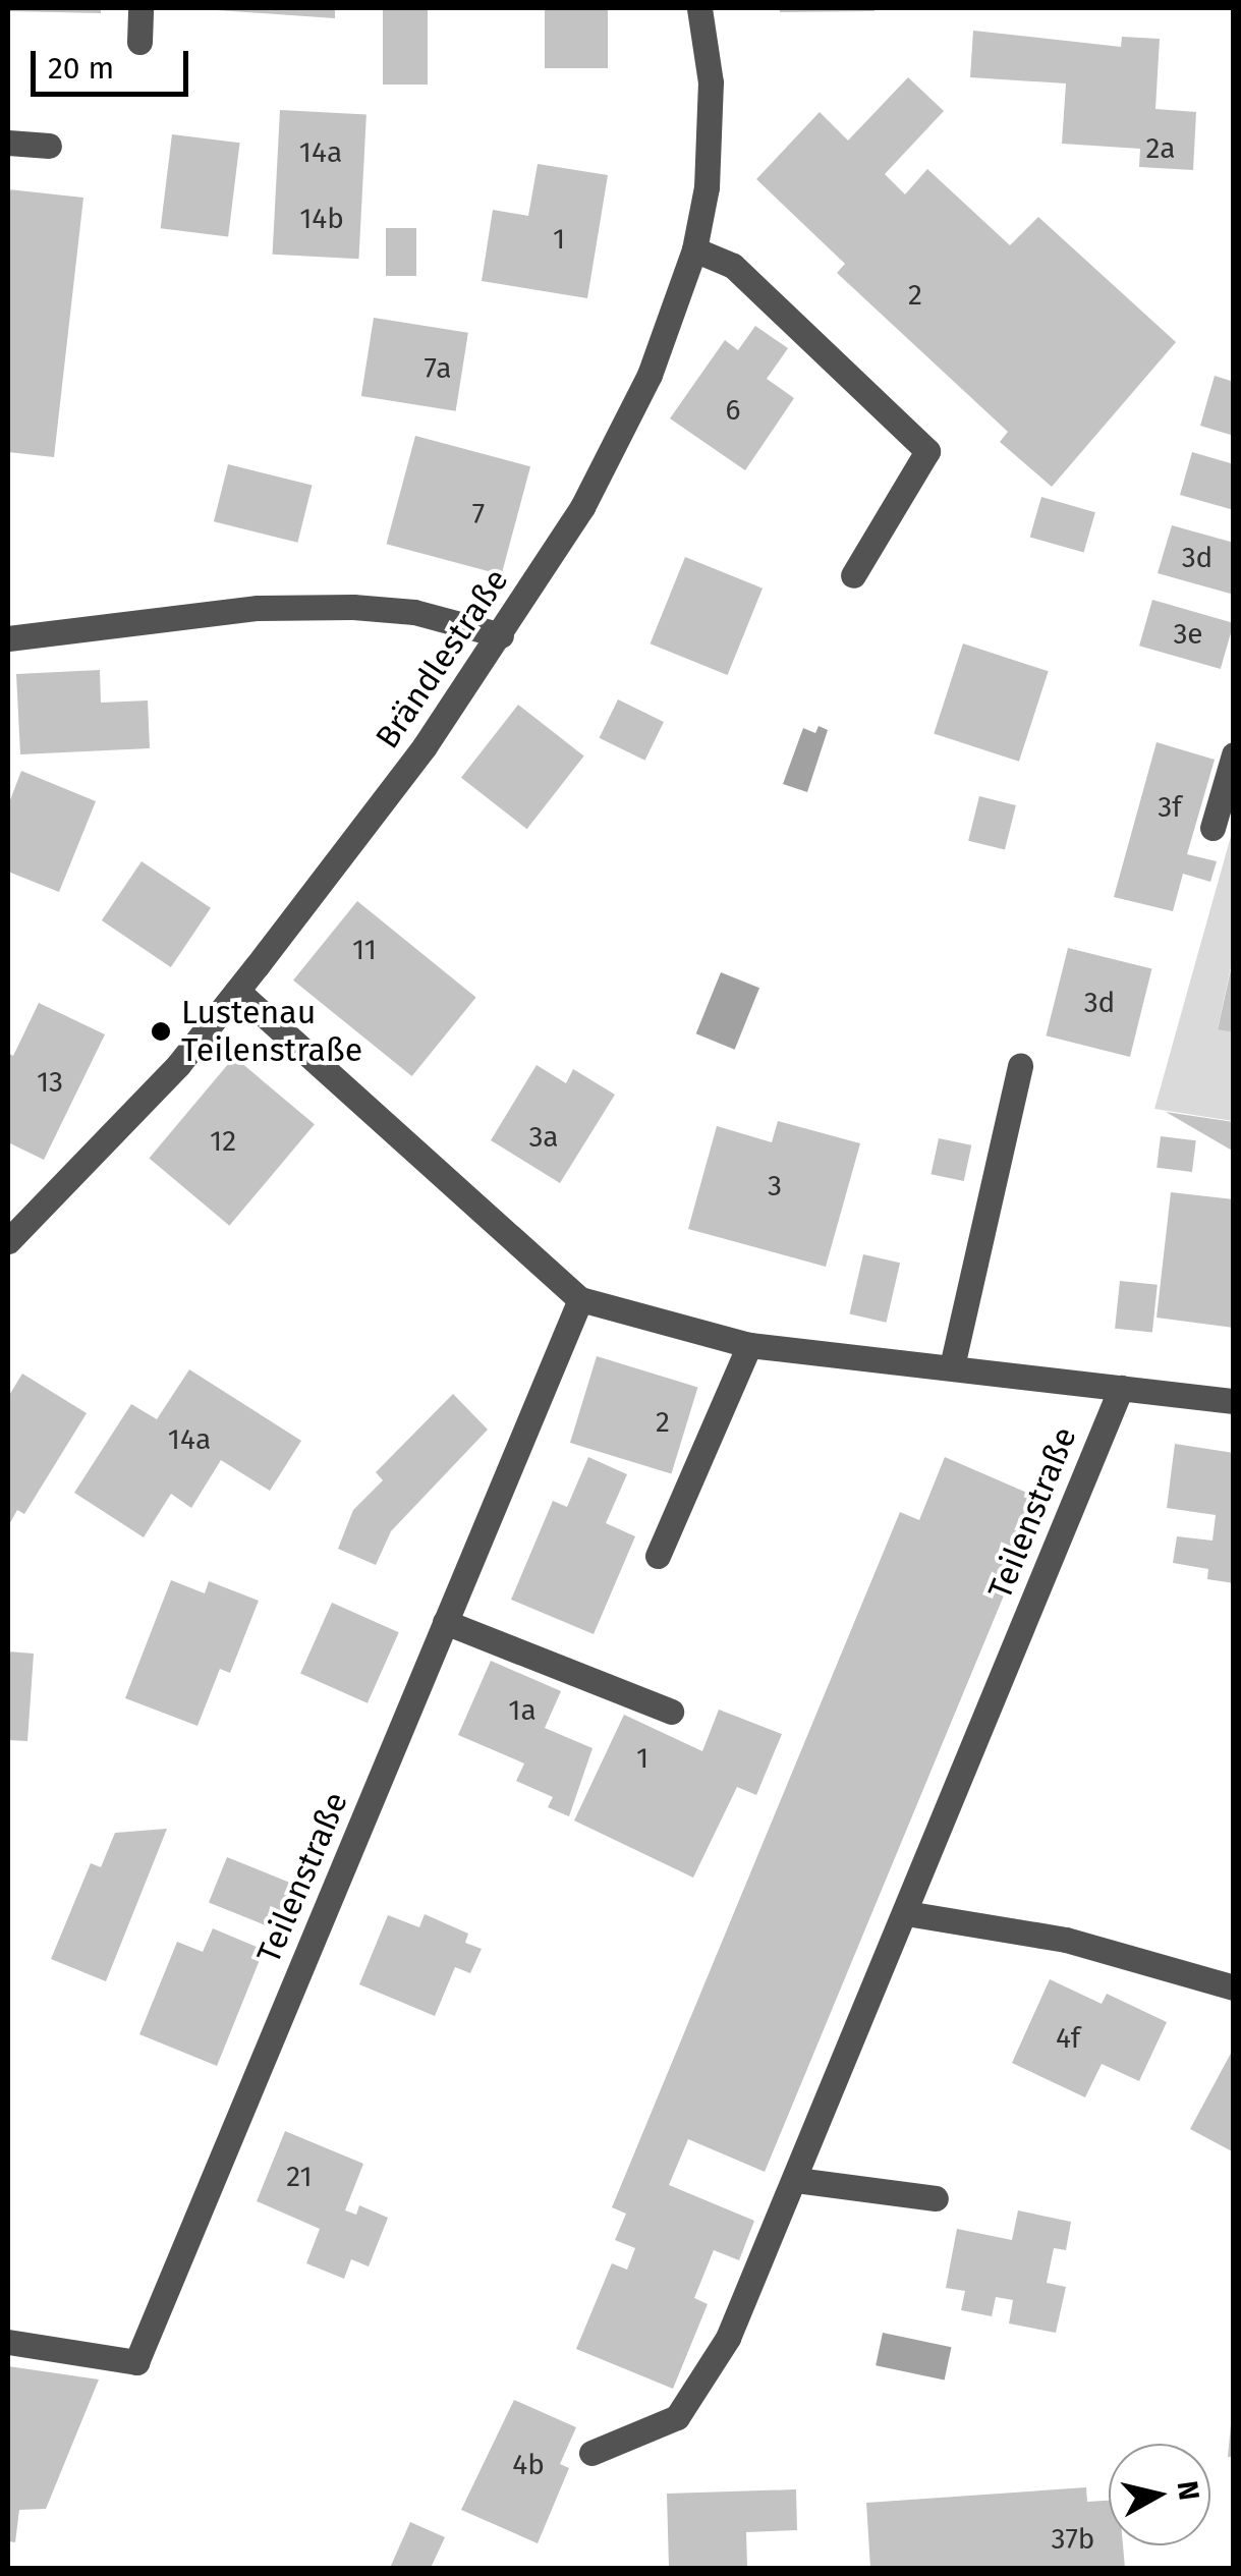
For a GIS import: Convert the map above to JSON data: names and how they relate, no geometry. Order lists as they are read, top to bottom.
{
  "streets": {
    "street": ["Brändlestraße", "Teilenstraße"]
  },
  "crossings": [
    ["Brändlestraße", "Teilenstraße"]
  ],
  "places": ["Lustenau Teilenstraße"],
  "house_numbers": [
    "2a",
    "14a",
    "14b",
    "1",
    "2",
    "7a",
    "6",
    "7",
    "3d",
    "3e",
    "3f",
    "11",
    "3d",
    "13",
    "3a",
    "12",
    "3",
    "2",
    "14a",
    "1a",
    "1",
    "4f",
    "21",
    "4b",
    "37b"
  ],
  "scale_bar": "20 m",
  "north": "right"
}
